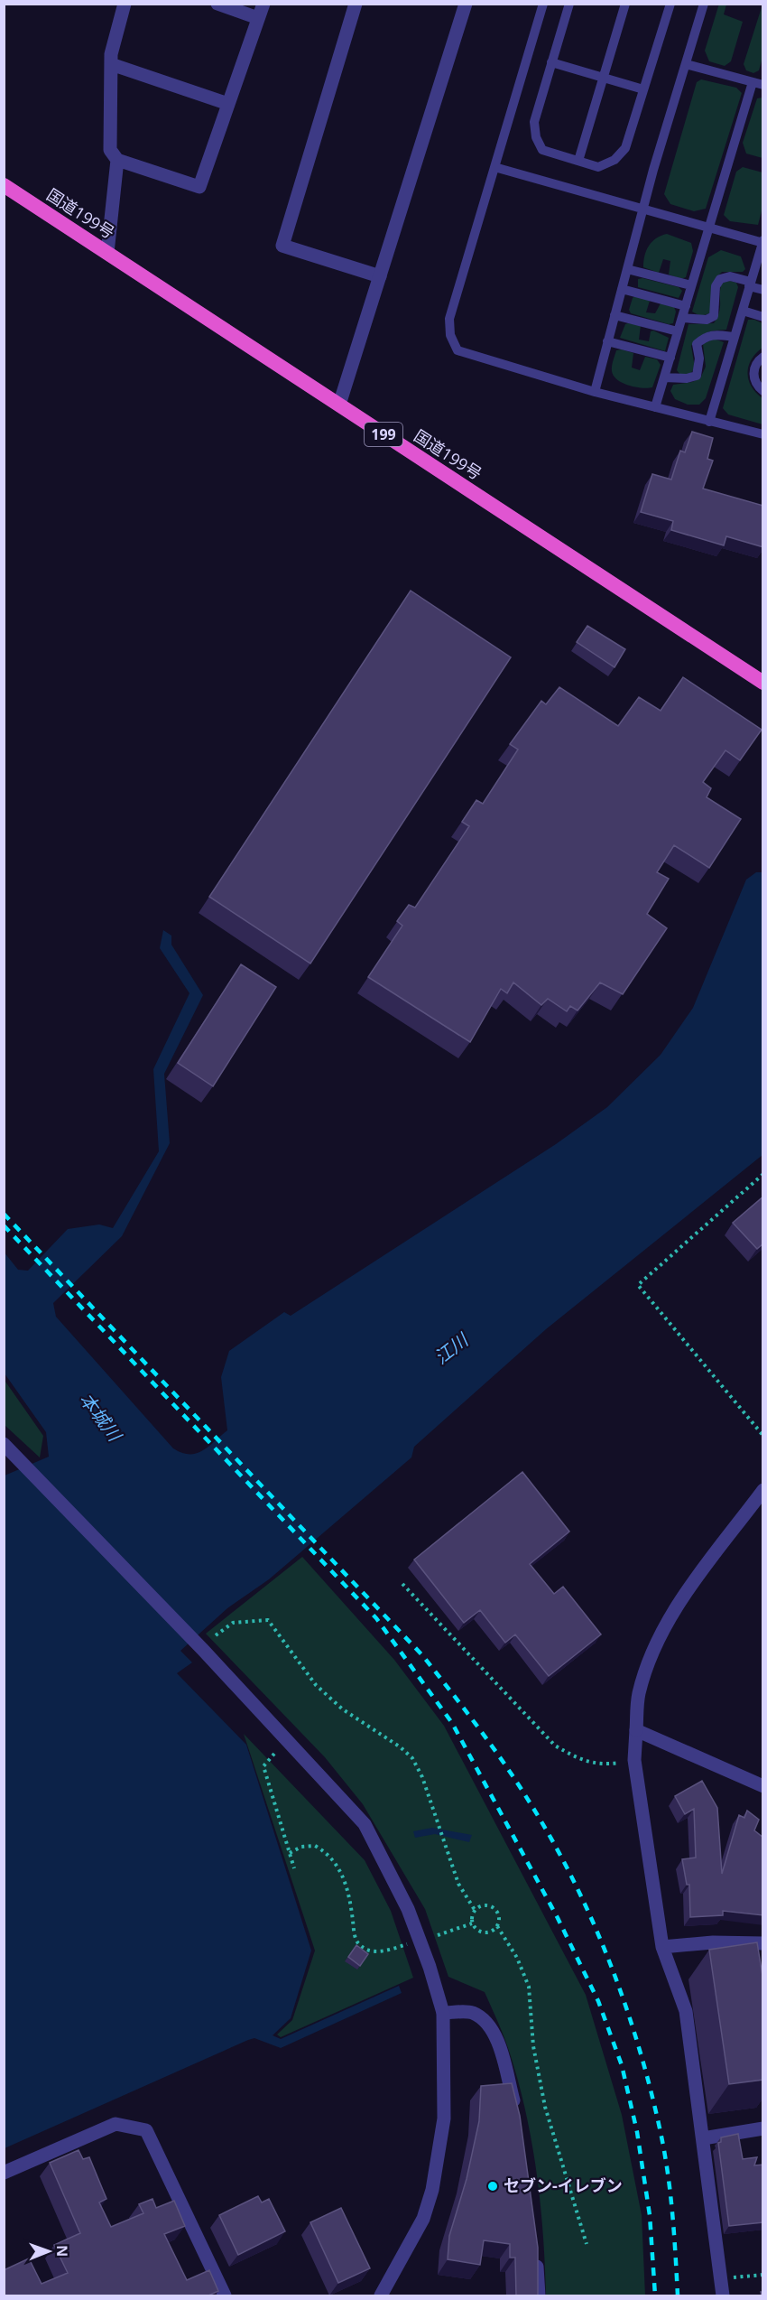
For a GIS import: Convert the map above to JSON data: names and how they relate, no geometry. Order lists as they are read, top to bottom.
{
  "streets": {
    "highway": ["国道199号", "199"]
  },
  "water": ["江川", "本城川"],
  "places": ["セブン-イレブン"],
  "north": "right"
}
